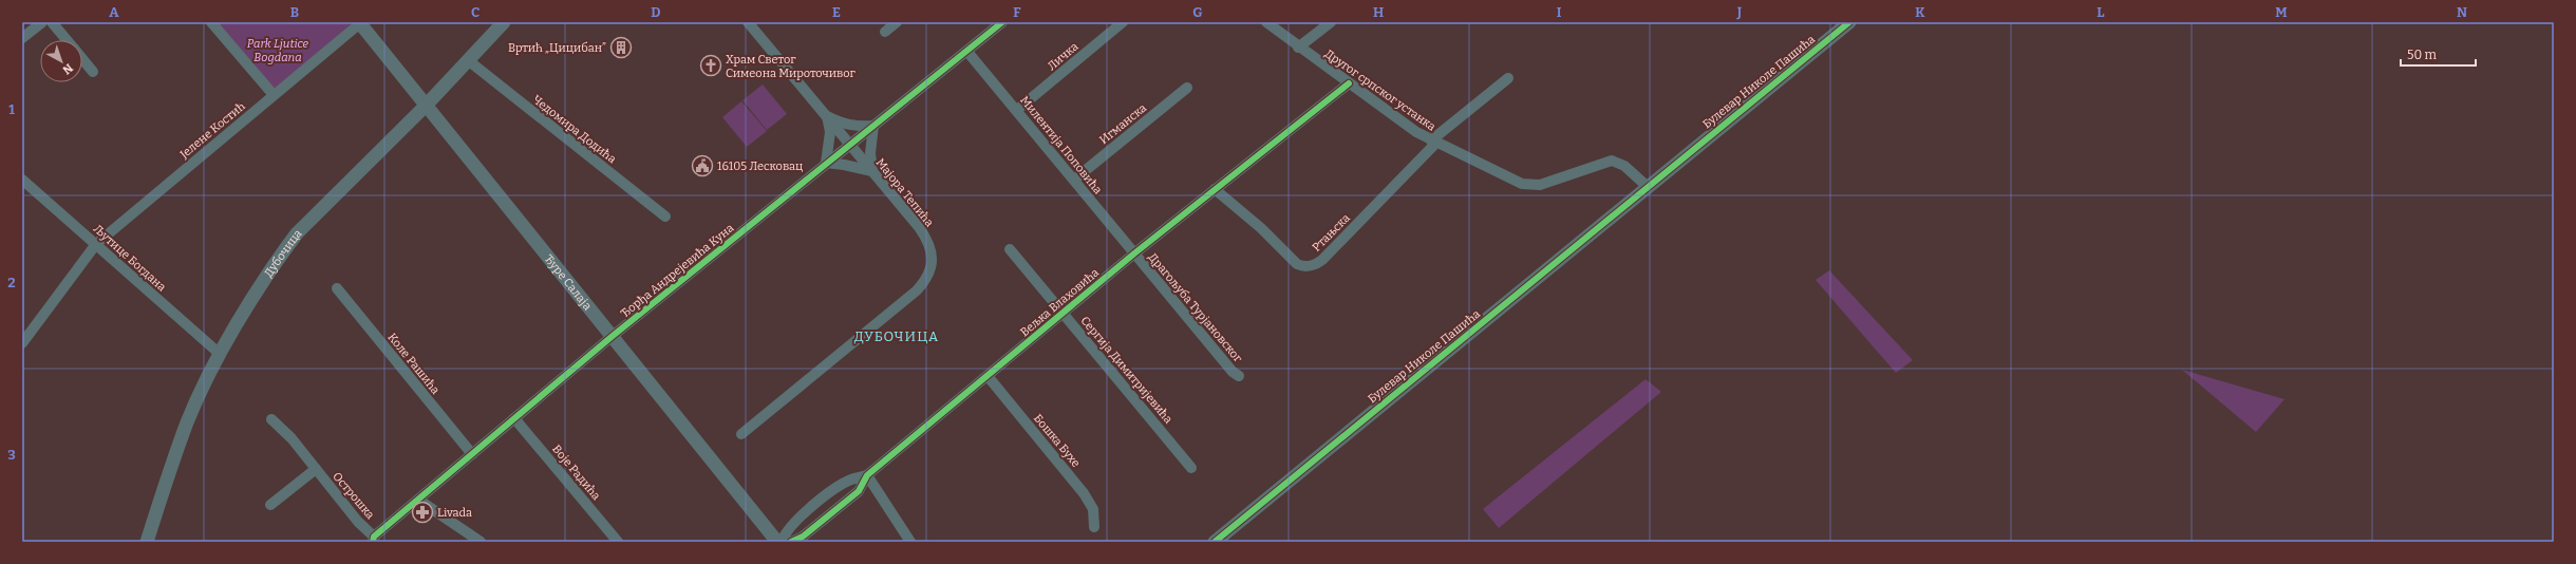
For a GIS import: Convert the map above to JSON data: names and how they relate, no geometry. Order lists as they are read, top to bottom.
{
  "streets": {
    "street": [
      "Личка",
      "Булевар Николе Пашића",
      "Другог српског устанка",
      "Игманска",
      "Чедомира Додића",
      "Јелене Костић",
      "Милентија Поповића",
      "Мајора Тепића",
      "Ртањска",
      "Дубочица",
      "Љутице Богдана",
      "Ђорђа Андрејевића Куна",
      "Ђуре Салаја",
      "Вељка Влаховића",
      "Драгољуба Турјановског",
      "Коле Рашића",
      "Сергија Димитријевића",
      "Бошка Бухе",
      "Воје Радића",
      "Острошка"
    ]
  },
  "crossings": [
    ["Личка", "Милентија Поповића"],
    ["Булевар Николе Пашића", "Другог српског устанка"],
    ["Другог српског устанка", "Ртањска"],
    ["Другог српског устанка", "Вељка Влаховића"],
    ["Игманска", "Милентија Поповића"],
    ["Чедомира Додића", "Дубочица"],
    ["Јелене Костић", "Љутице Богдана"],
    ["Јелене Костић", "Ђуре Салаја"],
    ["Милентија Поповића", "Ђорђа Андрејевића Куна"],
    ["Милентија Поповића", "Вељка Влаховића"],
    ["Милентија Поповића", "Драгољуба Турјановског"],
    ["Мајора Тепића", "Ђорђа Андрејевића Куна"],
    ["Ртањска", "Вељка Влаховића"],
    ["Дубочица", "Љутице Богдана"],
    ["Дубочица", "Ђуре Салаја"],
    ["Ђорђа Андрејевића Куна", "Ђуре Салаја"],
    ["Ђорђа Андрејевића Куна", "Коле Рашића"],
    ["Ђорђа Андрејевића Куна", "Воје Радића"],
    ["Ђорђа Андрејевића Куна", "Острошка"],
    ["Вељка Влаховића", "Драгољуба Турјановског"],
    ["Вељка Влаховића", "Сергија Димитријевића"],
    ["Вељка Влаховића", "Бошка Бухе"]
  ],
  "districts": ["ДУБОЧИЦА"],
  "parks": ["Park Ljutice Bogdana"],
  "places": {
    "building": ["Вртић „Цицибан”"],
    "church": ["Храм Светог Симеона Мироточивог"],
    "public building": ["16105 Лесковац"],
    "pharmacy": ["Livada"]
  },
  "scale_bar": "50 m",
  "north": "bottom right",
  "grid": {
    "columns": [
      "A",
      "B",
      "C",
      "D",
      "E",
      "F",
      "G",
      "H",
      "I",
      "J",
      "K",
      "L",
      "M",
      "N"
    ],
    "rows": ["1", "2", "3"]
  }
}
